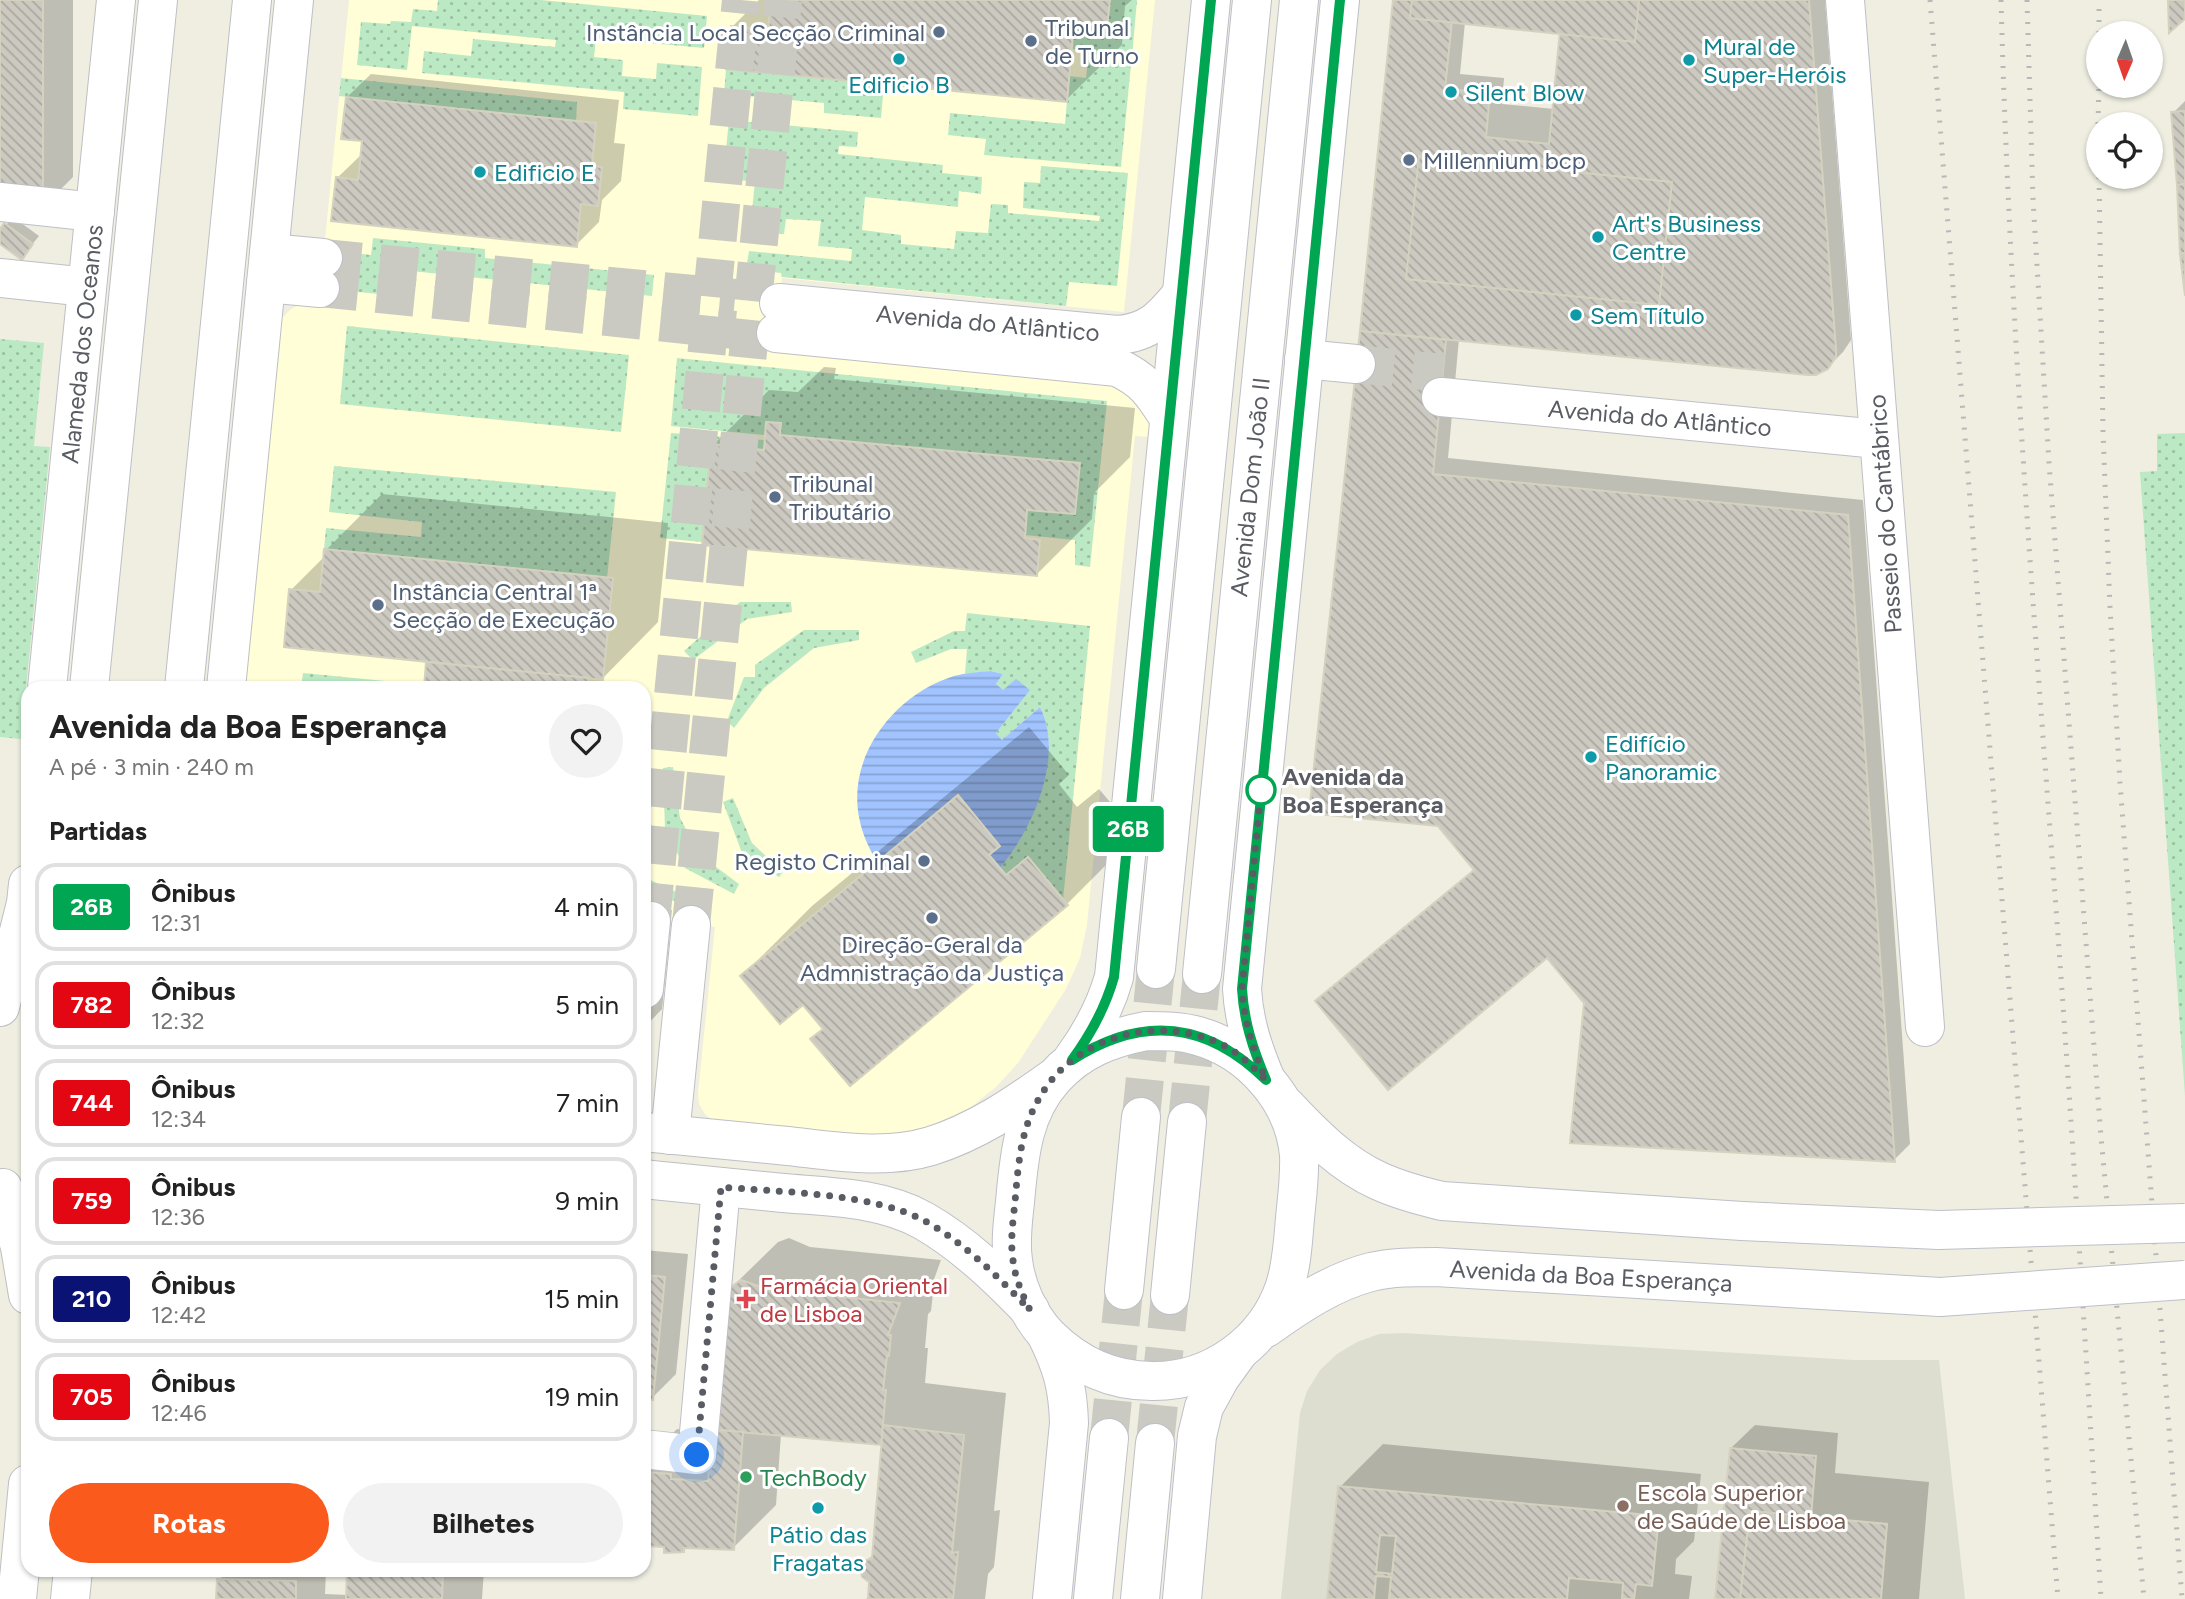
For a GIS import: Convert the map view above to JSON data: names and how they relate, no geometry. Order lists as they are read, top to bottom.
{
  "streets": {
    "street": [
      "Avenida do Atlântico",
      "Alameda dos Oceanos",
      "Avenida Dom João II",
      "Passeio do Cantábrico",
      "Avenida da Boa Esperança"
    ]
  },
  "crossings": [
    ["Avenida do Atlântico", "Passeio do Cantábrico"],
    ["Avenida Dom João II", "Avenida da Boa Esperança"]
  ],
  "places": {
    "other": [
      "Instância Local Secção Criminal",
      "Tribunal de Turno",
      "Edificio B",
      "Mural de Super-Heróis",
      "Silent Blow",
      "Millennium bcp",
      "Edificio E",
      "Art's Business Centre",
      "Sem Título",
      "Tribunal Tributário",
      "Instância Central 1ª Secção de Execução",
      "Edifício Panoramic",
      "Avenida da Boa Esperança",
      "Registo Criminal",
      "Direção-Geral da Admnistração da Justiça",
      "TechBody",
      "Escola Superior de Saúde de Lisboa",
      "Pátio das Fragatas"
    ],
    "health": ["Farmácia Oriental de Lisboa"]
  },
  "lines": ["bus line 26B"],
  "north": "bottom",
  "page": {
    "on_map": "26B",
    "heading": [
      ["Avenida da Boa Esperança", "A pé · 3 min · 240 m"],
      "Partidas"
    ],
    "list": [
      {
        "mark": "26B",
        "name": "Ônibus",
        "note": "12:31",
        "value": "4 min"
      },
      {
        "mark": "782",
        "name": "Ônibus",
        "note": "12:32",
        "value": "5 min"
      },
      {
        "mark": "744",
        "name": "Ônibus",
        "note": "12:34",
        "value": "7 min"
      },
      {
        "mark": "759",
        "name": "Ônibus",
        "note": "12:36",
        "value": "9 min"
      },
      {
        "mark": "210",
        "name": "Ônibus",
        "note": "12:42",
        "value": "15 min"
      },
      {
        "mark": "705",
        "name": "Ônibus",
        "note": "12:46",
        "value": "19 min"
      }
    ],
    "buttons": ["Rotas", "Bilhetes"]
  }
}
